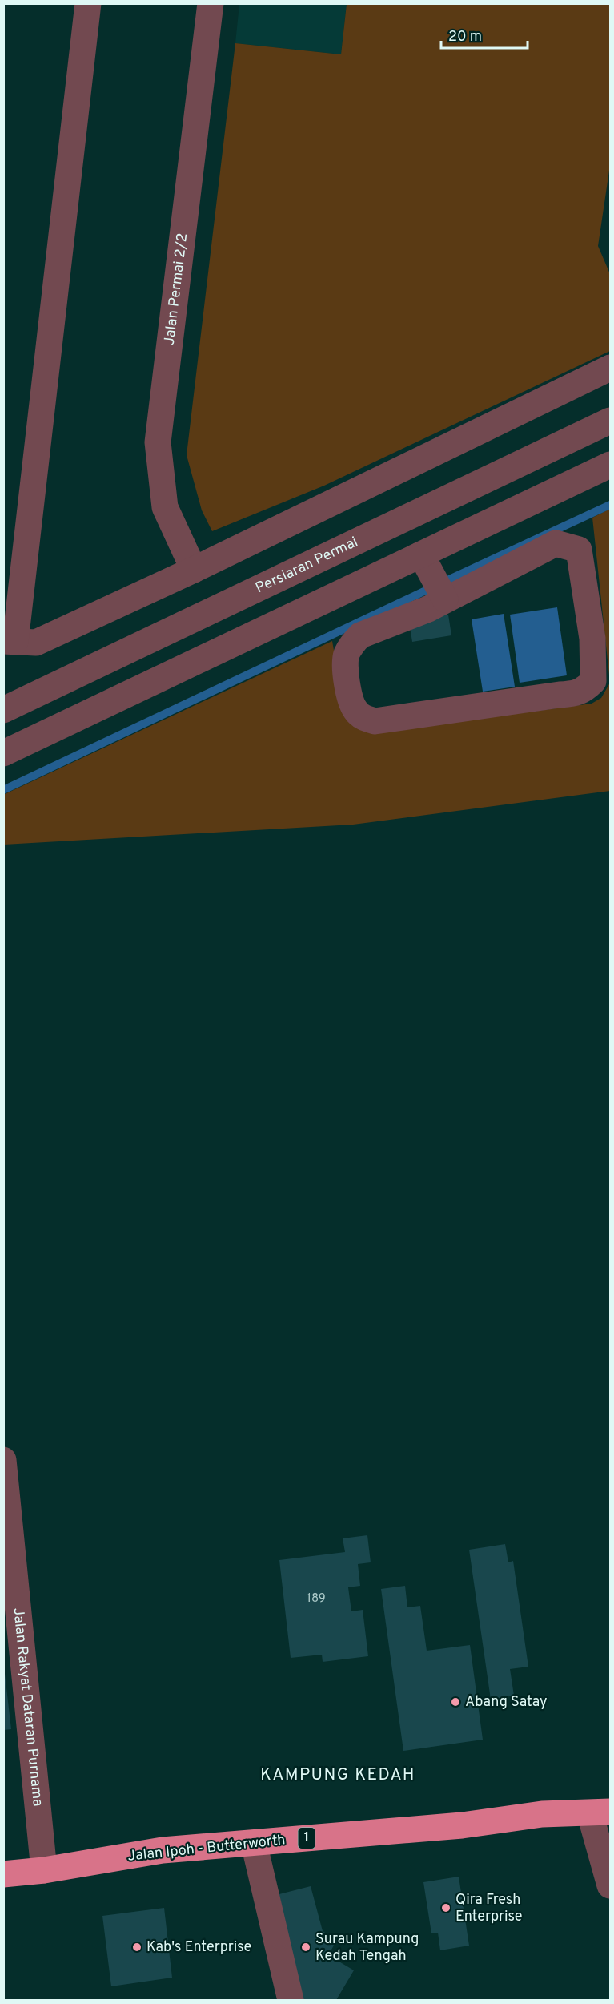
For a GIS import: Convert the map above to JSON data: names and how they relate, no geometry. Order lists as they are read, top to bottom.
{
  "streets": {
    "highway": ["1", "Jalan Ipoh - Butterworth"],
    "street": ["Jalan Permai 2/2", "Persiaran Permai", "Jalan Rakyat Dataran Purnama"]
  },
  "crossings": [
    ["Jalan Rakyat Dataran Purnama", "Jalan Ipoh - Butterworth"]
  ],
  "districts": ["KAMPUNG KEDAH"],
  "places": [
    "Abang Satay",
    "Qira Fresh Enterprise",
    "Kab's Enterprise",
    "Surau Kampung Kedah Tengah"
  ],
  "house_numbers": ["189"],
  "scale_bar": "20 m"
}
